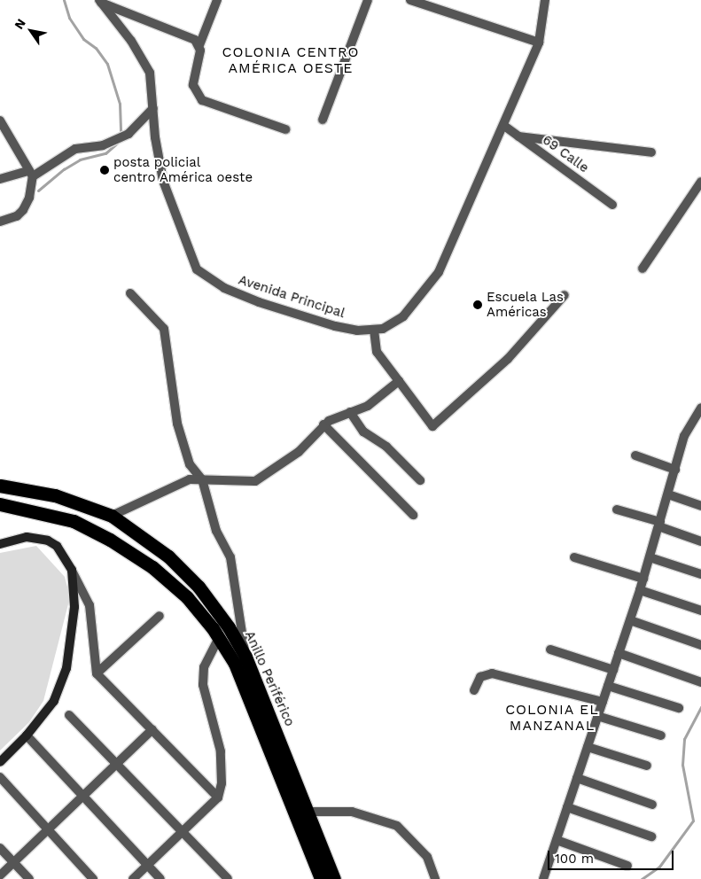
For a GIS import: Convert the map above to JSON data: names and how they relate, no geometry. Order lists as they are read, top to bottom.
{
  "streets": {
    "highway": ["Anillo Periférico"],
    "street": ["69 Calle", "Avenida Principal"]
  },
  "crossings": [
    ["69 Calle", "Avenida Principal"]
  ],
  "districts": ["COLONIA CENTRO AMÉRICA OESTE", "COLONIA EL MANZANAL"],
  "places": ["posta policial centro América oeste", "Escuela Las Américas"],
  "scale_bar": "100 m",
  "north": "top left"
}
